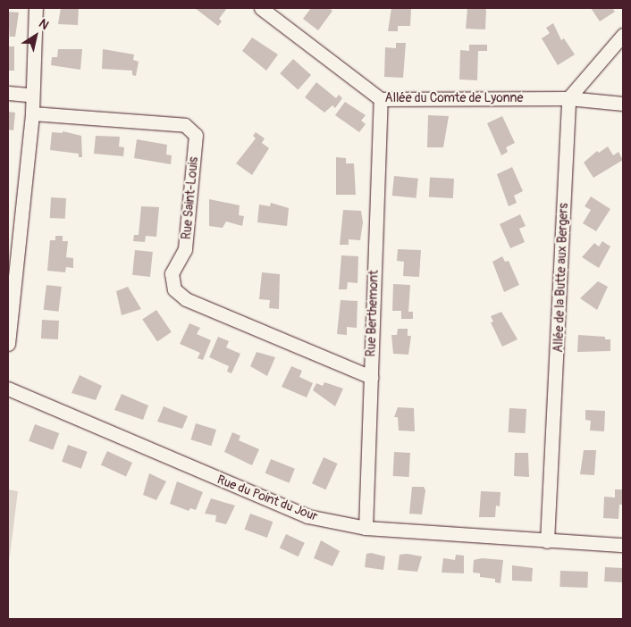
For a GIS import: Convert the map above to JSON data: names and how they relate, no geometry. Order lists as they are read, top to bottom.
{
  "streets": {
    "street": [
      "Allée du Comte de Lyonne",
      "Rue Saint-Louis",
      "Allée de la Butte aux Bergers",
      "Rue Berthemont",
      "Rue du Point du Jour"
    ]
  },
  "crossings": [
    ["Allée du Comte de Lyonne", "Allée de la Butte aux Bergers"],
    ["Allée du Comte de Lyonne", "Rue Berthemont"],
    ["Rue Saint-Louis", "Rue Berthemont"],
    ["Allée de la Butte aux Bergers", "Rue du Point du Jour"],
    ["Rue Berthemont", "Rue du Point du Jour"]
  ],
  "north": "top right"
}
